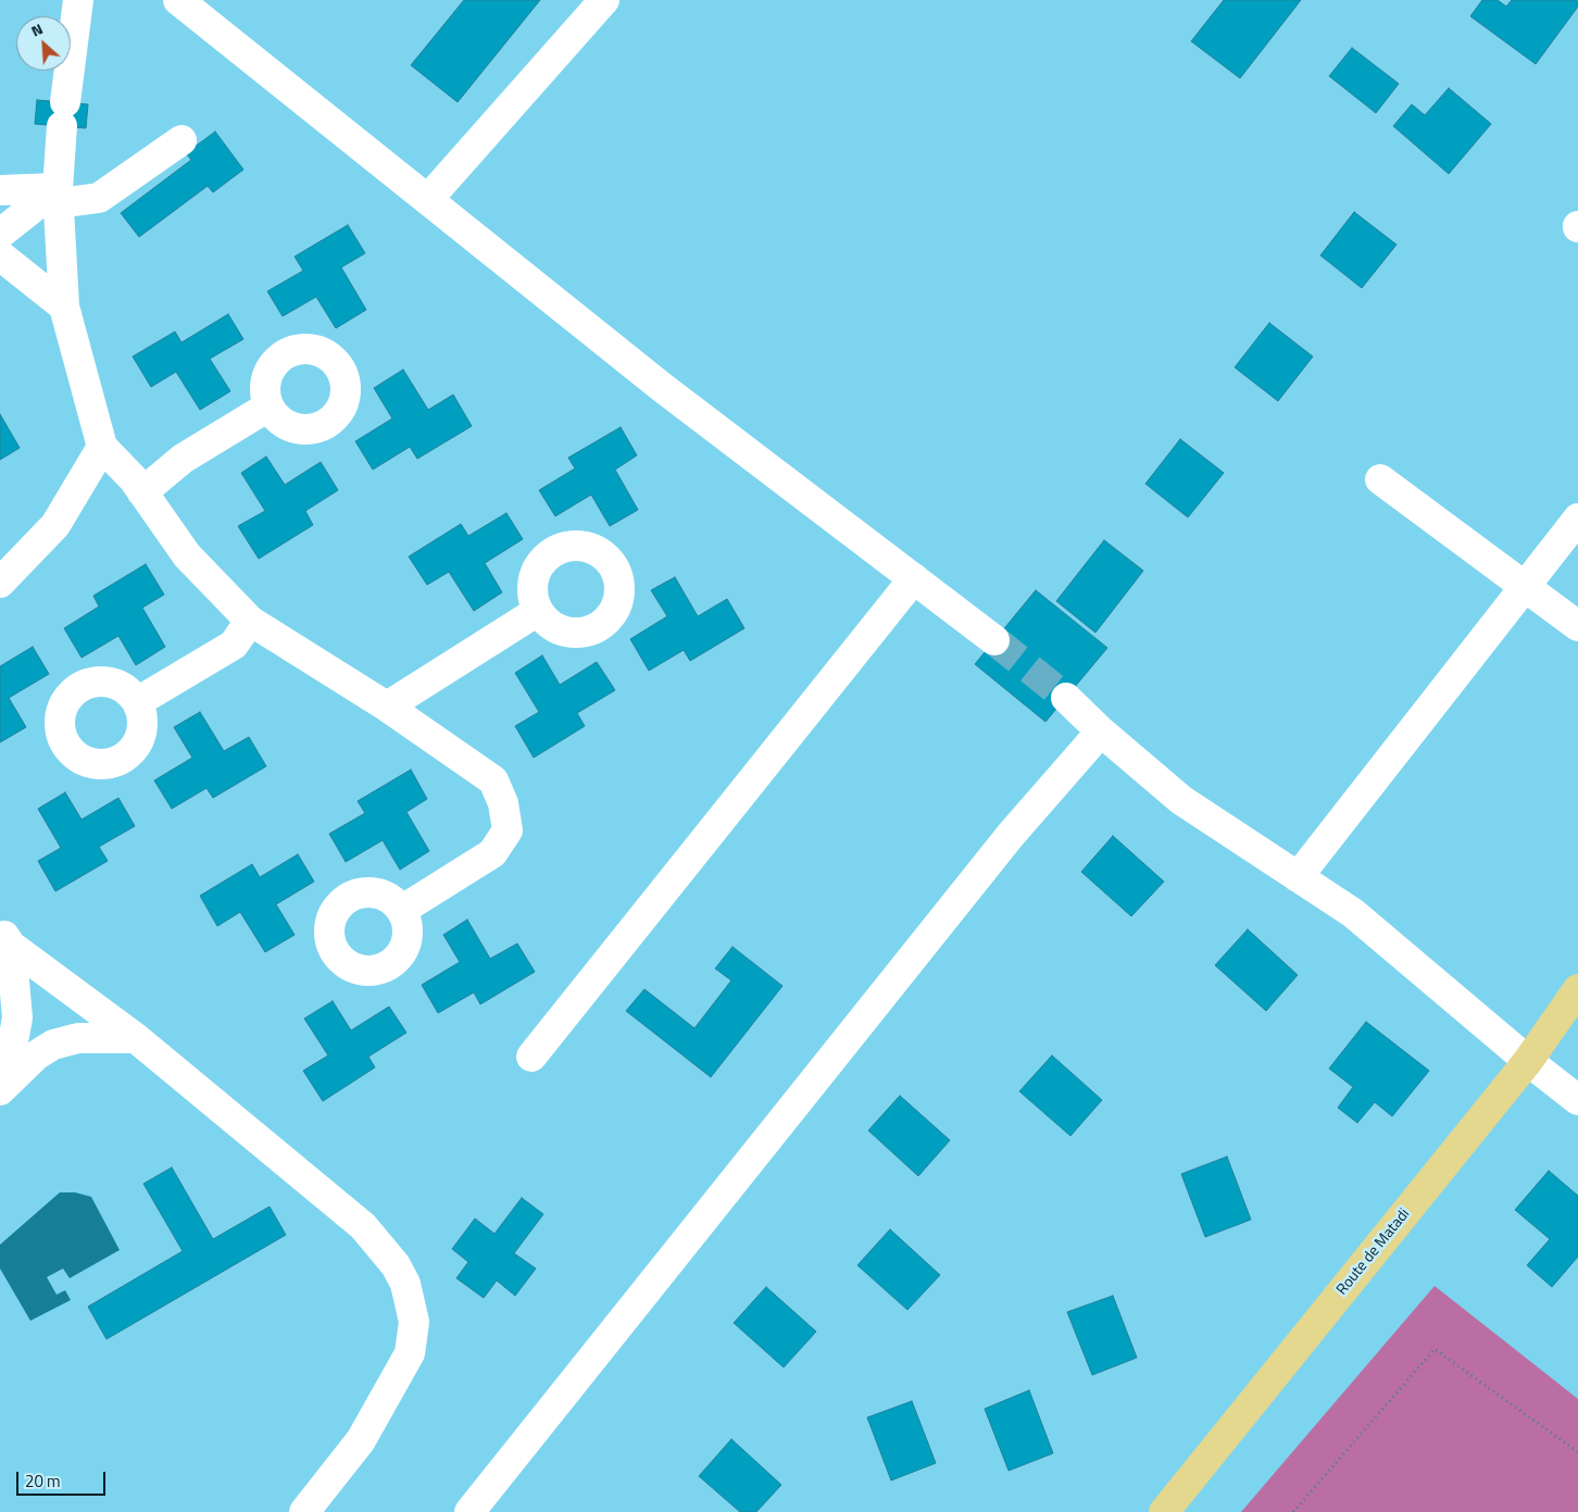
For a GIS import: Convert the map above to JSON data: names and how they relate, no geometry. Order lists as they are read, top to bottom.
{
  "streets": {
    "main road": ["Route de Matadi"]
  },
  "scale_bar": "20 m",
  "north": "top left"
}
